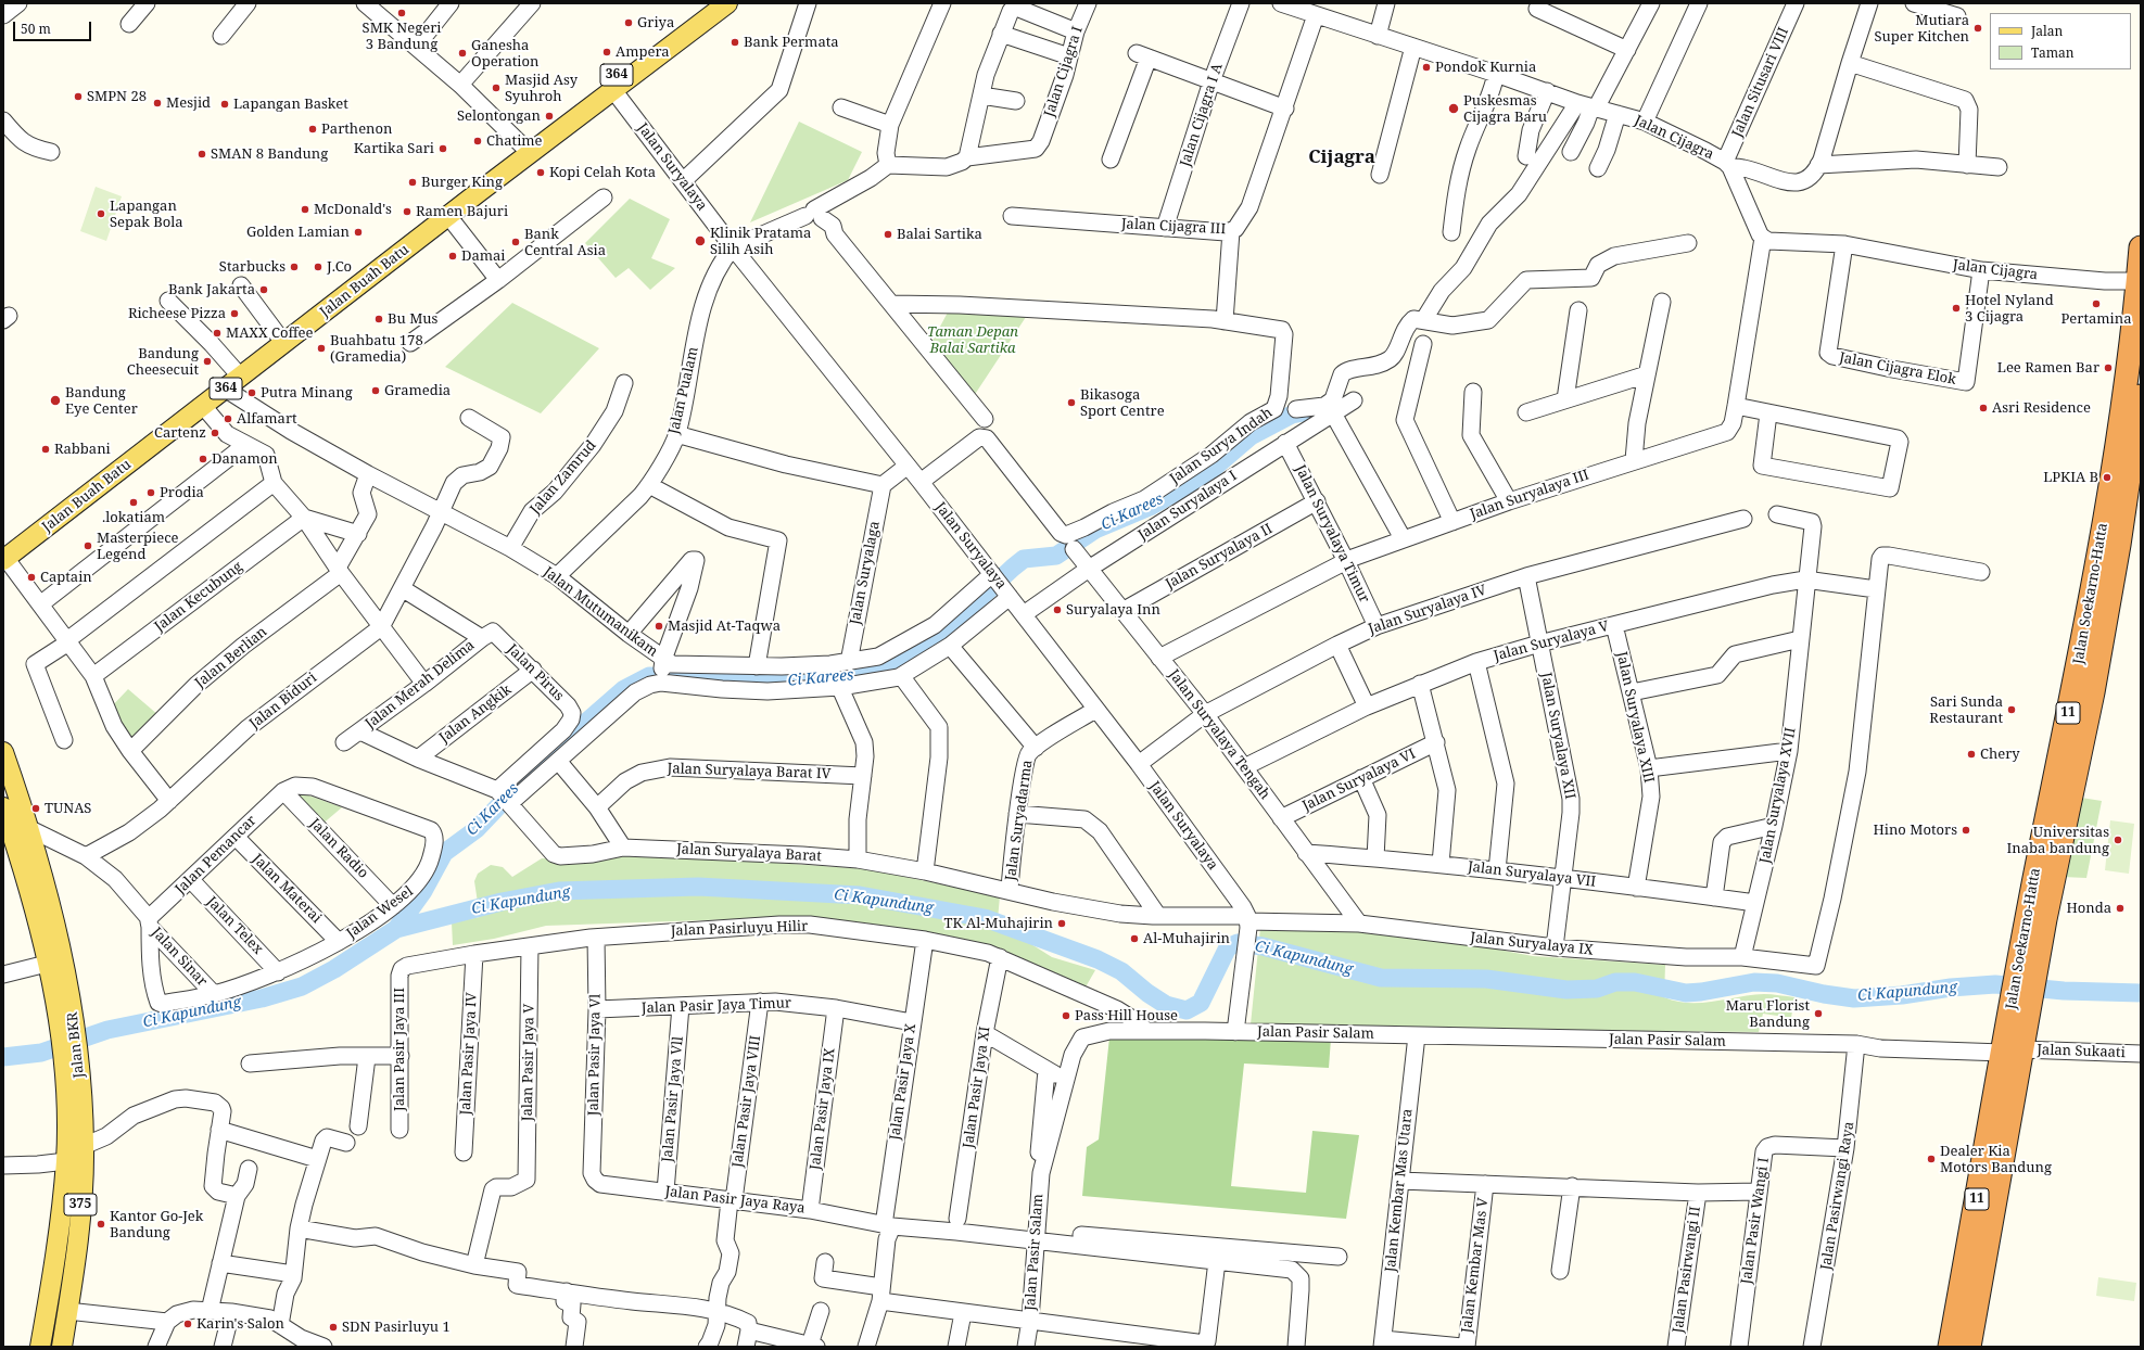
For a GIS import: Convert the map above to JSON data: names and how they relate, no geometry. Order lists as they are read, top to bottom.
{
  "streets": {
    "highway": ["Jalan Soekarno-Hatta", "11"],
    "main road": [
      "364",
      "Jalan Buah Batu",
      "Jalan BKR",
      "375"
    ],
    "street": [
      "Jalan Cijagra I",
      "Jalan Situsari VIII",
      "Jalan Cijagra I A",
      "Jalan Cijagra",
      "Jalan Suryalaya",
      "Jalan Cijagra III",
      "Jalan Cijagra Elok",
      "Jalan Pualam",
      "Jalan Surya Indah",
      "Jalan Zamrud",
      "Jalan Suryalaya III",
      "Jalan Suryalaya I",
      "Jalan Suryalaya Timur",
      "Jalan Suryalaya II",
      "Jalan Suryalaga",
      "Jalan Kecubung",
      "Jalan Suryalaya IV",
      "Jalan Mutumanikam",
      "Jalan Suryalaya V",
      "Jalan Berlian",
      "Jalan Pirus",
      "Jalan Merah Delima",
      "Jalan Biduri",
      "Jalan Angkik",
      "Jalan Suryalaya XIII",
      "Jalan Suryalaya Tengah",
      "Jalan Suryalaya XII",
      "Jalan Suryalaya Barat IV",
      "Jalan Suryalaya VI",
      "Jalan Suryalaya XVII",
      "Jalan Suryadarma",
      "Jalan Radio",
      "Jalan Suryalaya Barat",
      "Jalan Pemancar",
      "Jalan Suryalaya VII",
      "Jalan Materai",
      "Jalan Wesel",
      "Jalan Telex",
      "Jalan Pasirluyu Hilir",
      "Jalan Suryalaya IX",
      "Jalan Sinar",
      "Jalan Pasir Jaya Timur",
      "Jalan Pasir Salam",
      "Jalan Pasir Jaya III",
      "Jalan Sukaati",
      "Jalan Pasir Jaya IV",
      "Jalan Pasir Jaya Vl",
      "Jalan Pasir Jaya V",
      "Jalan Pasir Jaya X",
      "Jalan Pasir Jaya XI",
      "Jalan Pasir Jaya Vll",
      "Jalan Pasir Jaya VIII",
      "Jalan Pasir Jaya IX",
      "Jalan Kembar Mas Utara",
      "Jalan Pasirwangi Raya",
      "Jalan Pasir Jaya Raya",
      "Jalan Pasir Wangi I",
      "Jalan Kembar Mas V",
      "Jalan Pasirwangi II"
    ]
  },
  "crossings": [
    ["Jalan Situsari VIII", "Jalan Cijagra"],
    ["Jalan Cijagra I A", "Jalan Cijagra III"],
    ["Jalan Cijagra", "Jalan Cijagra III"],
    ["Jalan Cijagra", "Jalan Cijagra Elok"],
    ["Jalan Cijagra", "Jalan Suryalaya III"],
    ["Jalan Cijagra", "Jalan Soekarno-Hatta"],
    ["Jalan Suryalaya", "Jalan Buah Batu"],
    ["Jalan Suryalaya", "Jalan Pualam"],
    ["Jalan Suryalaya", "Jalan Surya Indah"],
    ["Jalan Suryalaya", "Jalan Suryalaya I"],
    ["Jalan Suryalaya", "Jalan Suryalaya IV"],
    ["Jalan Suryalaya", "Jalan Mutumanikam"],
    ["Jalan Suryalaya", "Jalan Suryadarma"],
    ["Jalan Suryalaya", "Jalan Suryalaya IX"],
    ["Jalan Buah Batu", "Jalan Mutumanikam"],
    ["Jalan Pualam", "Jalan Mutumanikam"],
    ["Jalan Zamrud", "Jalan Mutumanikam"],
    ["Jalan Suryalaya III", "Jalan Suryalaya Timur"],
    ["Jalan Suryalaya III", "Jalan Suryalaya Tengah"],
    ["Jalan Suryalaya I", "Jalan Suryalaya Timur"],
    ["Jalan Suryalaya I", "Jalan Suryalaya Tengah"],
    ["Jalan Suryalaya Timur", "Jalan Suryalaya II"],
    ["Jalan Suryalaya Timur", "Jalan Suryalaya IV"],
    ["Jalan Suryalaya II", "Jalan Suryalaya Tengah"],
    ["Jalan Suryalaga", "Jalan Mutumanikam"],
    ["Jalan Soekarno-Hatta", "Jalan Pasir Salam"],
    ["Jalan Soekarno-Hatta", "Jalan Sukaati"],
    ["Jalan Suryalaya IV", "Jalan Suryalaya Tengah"],
    ["Jalan Suryalaya IV", "Jalan Suryalaya XII"],
    ["Jalan Mutumanikam", "Jalan Berlian"],
    ["Jalan Mutumanikam", "Jalan Biduri"],
    ["Jalan Suryalaya V", "Jalan Suryalaya XIII"],
    ["Jalan Suryalaya V", "Jalan Suryalaya Tengah"],
    ["Jalan Suryalaya V", "Jalan Suryalaya XII"],
    ["Jalan Suryalaya V", "Jalan Suryalaya XVII"],
    ["Jalan Suryalaya V", "Jalan Suryalaya IX"],
    ["Jalan Pirus", "Jalan Merah Delima"],
    ["Jalan Pirus", "Jalan Biduri"],
    ["Jalan Pirus", "Jalan Angkik"],
    ["Jalan Pirus", "Jalan Suryalaya Barat"],
    ["Jalan Biduri", "Jalan Sinar"],
    ["Jalan Suryalaya XIII", "Jalan Suryalaya VII"],
    ["Jalan Suryalaya Tengah", "Jalan Suryalaya VI"],
    ["Jalan Suryalaya Tengah", "Jalan Suryalaya VII"],
    ["Jalan Suryalaya Tengah", "Jalan Suryalaya IX"],
    ["Jalan Suryalaya XII", "Jalan Suryalaya VII"],
    ["Jalan Suryalaya XII", "Jalan Suryalaya IX"],
    ["Jalan Suryalaya XVII", "Jalan Suryalaya VII"],
    ["Jalan Suryalaya XVII", "Jalan Suryalaya IX"],
    ["Jalan Suryadarma", "Jalan Suryalaya Barat"],
    ["Jalan Radio", "Jalan Pemancar"],
    ["Jalan Radio", "Jalan Wesel"],
    ["Jalan Suryalaya Barat", "Jalan Suryalaya IX"],
    ["Jalan Pemancar", "Jalan Materai"],
    ["Jalan Pemancar", "Jalan Wesel"],
    ["Jalan Pemancar", "Jalan Telex"],
    ["Jalan Pemancar", "Jalan Sinar"],
    ["Jalan Materai", "Jalan Wesel"],
    ["Jalan Wesel", "Jalan Telex"],
    ["Jalan Wesel", "Jalan Sinar"],
    ["Jalan Pasirluyu Hilir", "Jalan Pasir Salam"],
    ["Jalan Pasirluyu Hilir", "Jalan Pasir Jaya III"],
    ["Jalan Pasirluyu Hilir", "Jalan Pasir Jaya IV"],
    ["Jalan Pasirluyu Hilir", "Jalan Pasir Jaya Vl"],
    ["Jalan Pasirluyu Hilir", "Jalan Pasir Jaya V"],
    ["Jalan Pasirluyu Hilir", "Jalan Pasir Jaya X"],
    ["Jalan Pasirluyu Hilir", "Jalan Pasir Jaya XI"],
    ["Jalan Sinar", "Jalan BKR"],
    ["Jalan Pasir Jaya Timur", "Jalan Pasir Jaya Vl"],
    ["Jalan Pasir Jaya Timur", "Jalan Pasir Jaya X"],
    ["Jalan Pasir Jaya Timur", "Jalan Pasir Jaya Vll"],
    ["Jalan Pasir Jaya Timur", "Jalan Pasir Jaya VIII"],
    ["Jalan Pasir Jaya Timur", "Jalan Pasir Jaya IX"],
    ["Jalan Pasir Salam", "Jalan Sukaati"],
    ["Jalan Pasir Salam", "Jalan Kembar Mas Utara"],
    ["Jalan Pasir Salam", "Jalan Pasirwangi Raya"],
    ["Jalan Pasir Salam", "Jalan Pasir Jaya Raya"],
    ["Jalan Pasir Jaya Vl", "Jalan Pasir Jaya Raya"],
    ["Jalan Pasir Jaya X", "Jalan Pasir Jaya Raya"],
    ["Jalan Pasir Jaya Vll", "Jalan Pasir Jaya Raya"],
    ["Jalan Pasir Jaya VIII", "Jalan Pasir Jaya Raya"],
    ["Jalan Pasir Jaya IX", "Jalan Pasir Jaya Raya"],
    ["Jalan Pasirwangi Raya", "Jalan Pasir Wangi I"]
  ],
  "districts": ["Cijagra"],
  "water": ["Ci Karees", "Ci Kapundung"],
  "parks": ["Taman Depan Balai Sartika"],
  "places": [
    "SMK Negeri 3 Bandung",
    "Griya",
    "Mutiara Super Kitchen",
    "Bank Permata",
    "Ampera",
    "Ganesha Operation",
    "Pondok Kurnia",
    "Masjid Asy Syuhroh",
    "SMPN 28",
    "Mesjid",
    "Lapangan Basket",
    "Puskesmas Cijagra Baru",
    "Selontongan",
    "Parthenon",
    "Chatime",
    "Kartika Sari",
    "SMAN 8 Bandung",
    "Kopi Celah Kota",
    "Burger King",
    "McDonald's",
    "Ramen Bajuri",
    "Lapangan Sepak Bola",
    "Golden Lamian",
    "Balai Sartika",
    "Klinik Pratama Silih Asih",
    "Bank Central Asia",
    "Damai",
    "Starbucks",
    "J.Co",
    "Bank Jakarta",
    "Pertamina",
    "Hotel Nyland 3 Cijagra",
    "Richeese Pizza",
    "Bu Mus",
    "MAXX Coffee",
    "Buahbatu 178 (Gramedia)",
    "Bandung Cheesecuit",
    "Lee Ramen Bar",
    "Gramedia",
    "Putra Minang",
    "Bandung Eye Center",
    "Bikasoga Sport Centre",
    "Asri Residence",
    "Alfamart",
    "Cartenz",
    "Rabbani",
    "Danamon",
    "LPKIA B",
    "Prodia",
    ".lokatiam",
    "Masterpiece Legend",
    "Captain",
    "Suryalaya Inn",
    "Masjid At-Taqwa",
    "Sari Sunda Restaurant",
    "Chery",
    "TUNAS",
    "Hino Motors",
    "Universitas Inaba bandung",
    "Honda",
    "TK Al-Muhajirin",
    "Al-Muhajirin",
    "Maru Florist Bandung",
    "Pass Hill House",
    "Dealer Kia Motors Bandung",
    "Kantor Go-Jek Bandung",
    "Karin's Salon",
    "SDN Pasirluyu 1"
  ],
  "legend": ["Jalan", "Taman"],
  "scale_bar": "50 m"
}
